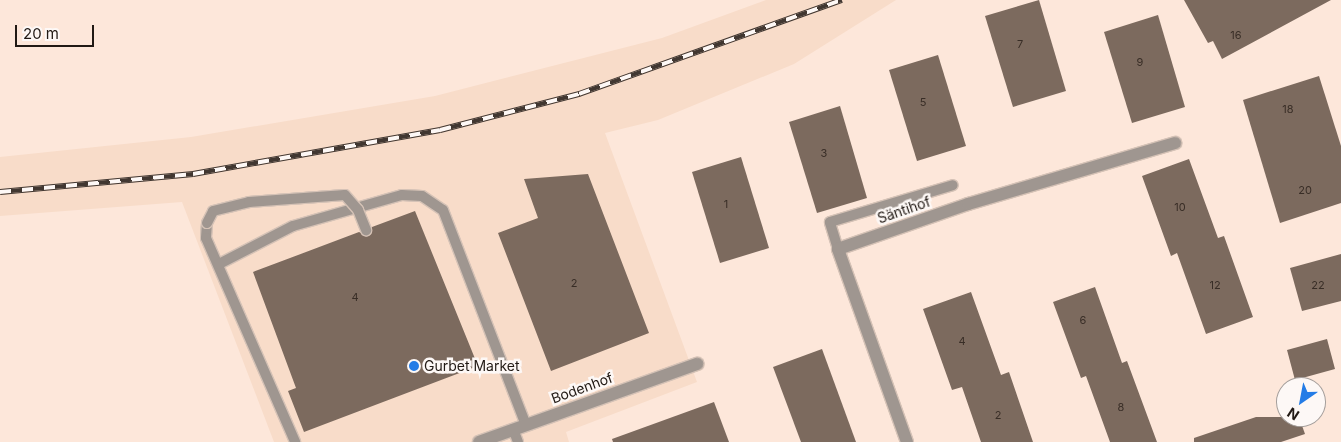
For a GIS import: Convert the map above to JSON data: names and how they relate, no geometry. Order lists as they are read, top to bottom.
{
  "streets": {
    "street": ["Säntihof", "Bodenhof"]
  },
  "places": ["Gurbet Market"],
  "house_numbers": [
    "16",
    "7",
    "9",
    "5",
    "18",
    "3",
    "20",
    "1",
    "10",
    "2",
    "12",
    "22",
    "4",
    "6",
    "4",
    "8",
    "2"
  ],
  "scale_bar": "20 m",
  "north": "bottom left"
}
